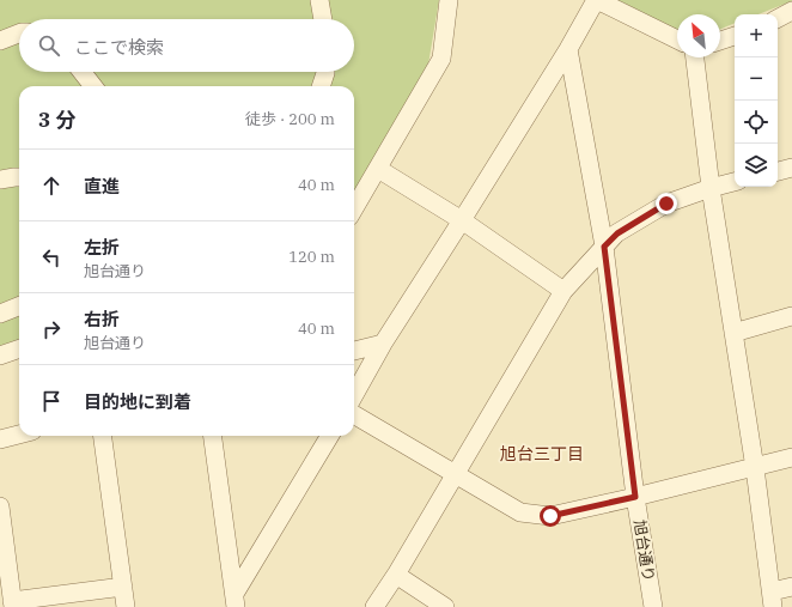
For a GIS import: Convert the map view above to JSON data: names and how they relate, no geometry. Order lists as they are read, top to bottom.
{
  "streets": {
    "street": ["旭台通り"]
  },
  "districts": ["旭台三丁目"],
  "north": "top left",
  "page": {
    "map_buttons": ["+", "−"],
    "search": "ここで検索",
    "heading": ["3 分", "徒歩 · 200 m"],
    "list": [
      ["直進", "40 m"],
      ["左折", "旭台通り", "120 m"],
      ["右折", "旭台通り", "40 m"],
      "目的地に到着"
    ]
  }
}
